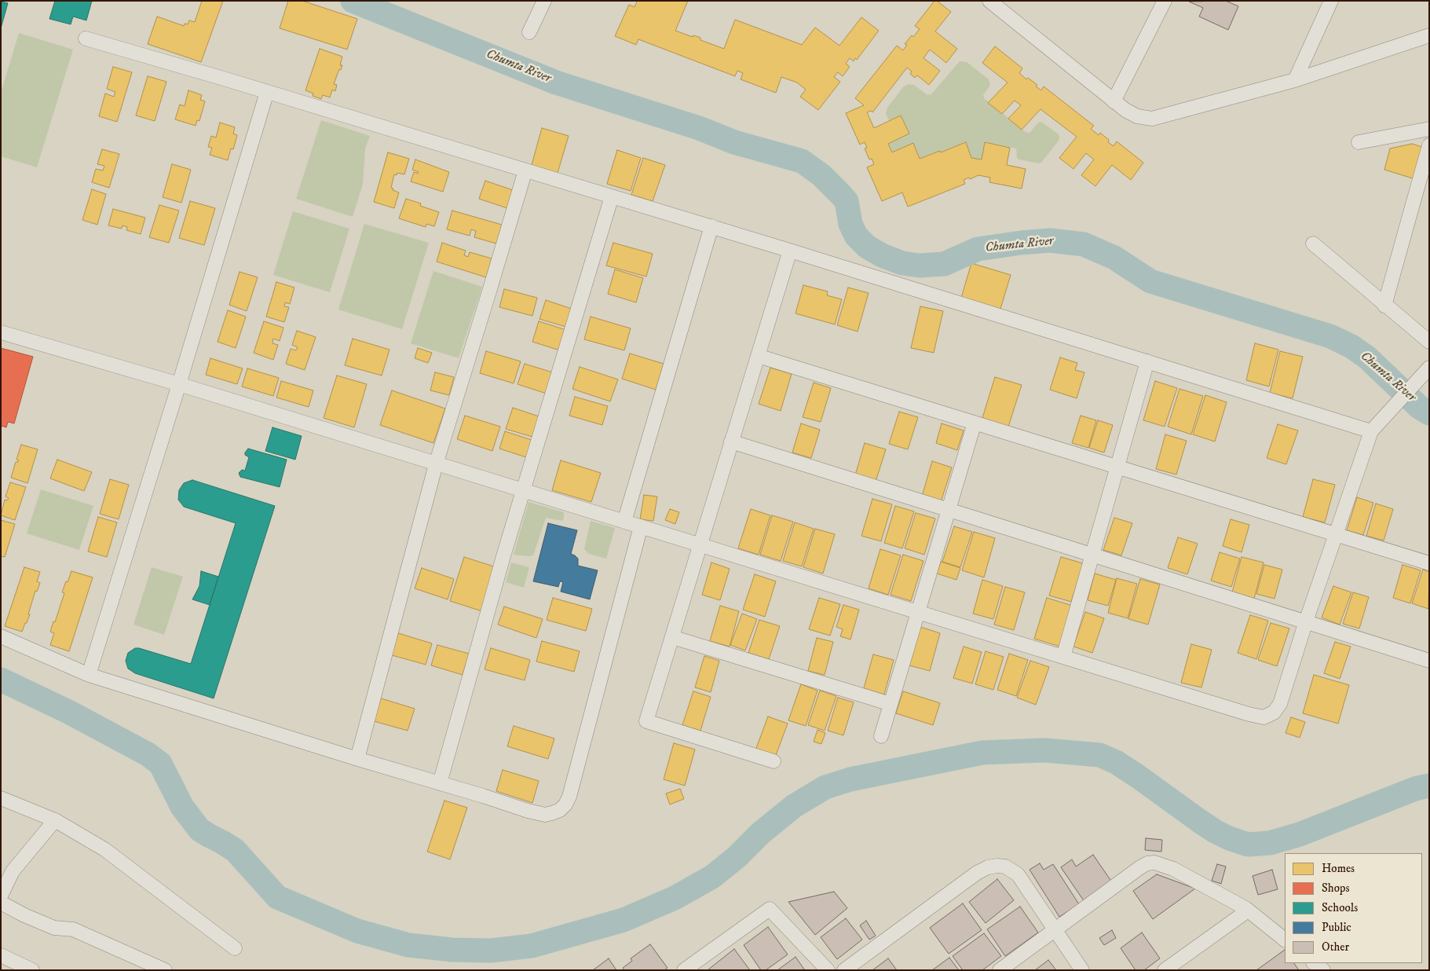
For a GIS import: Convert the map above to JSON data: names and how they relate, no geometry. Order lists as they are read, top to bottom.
{
  "water": ["Chumta River"],
  "legend": [
    "Homes",
    "Shops",
    "Schools",
    "Public",
    "Other"
  ]
}
